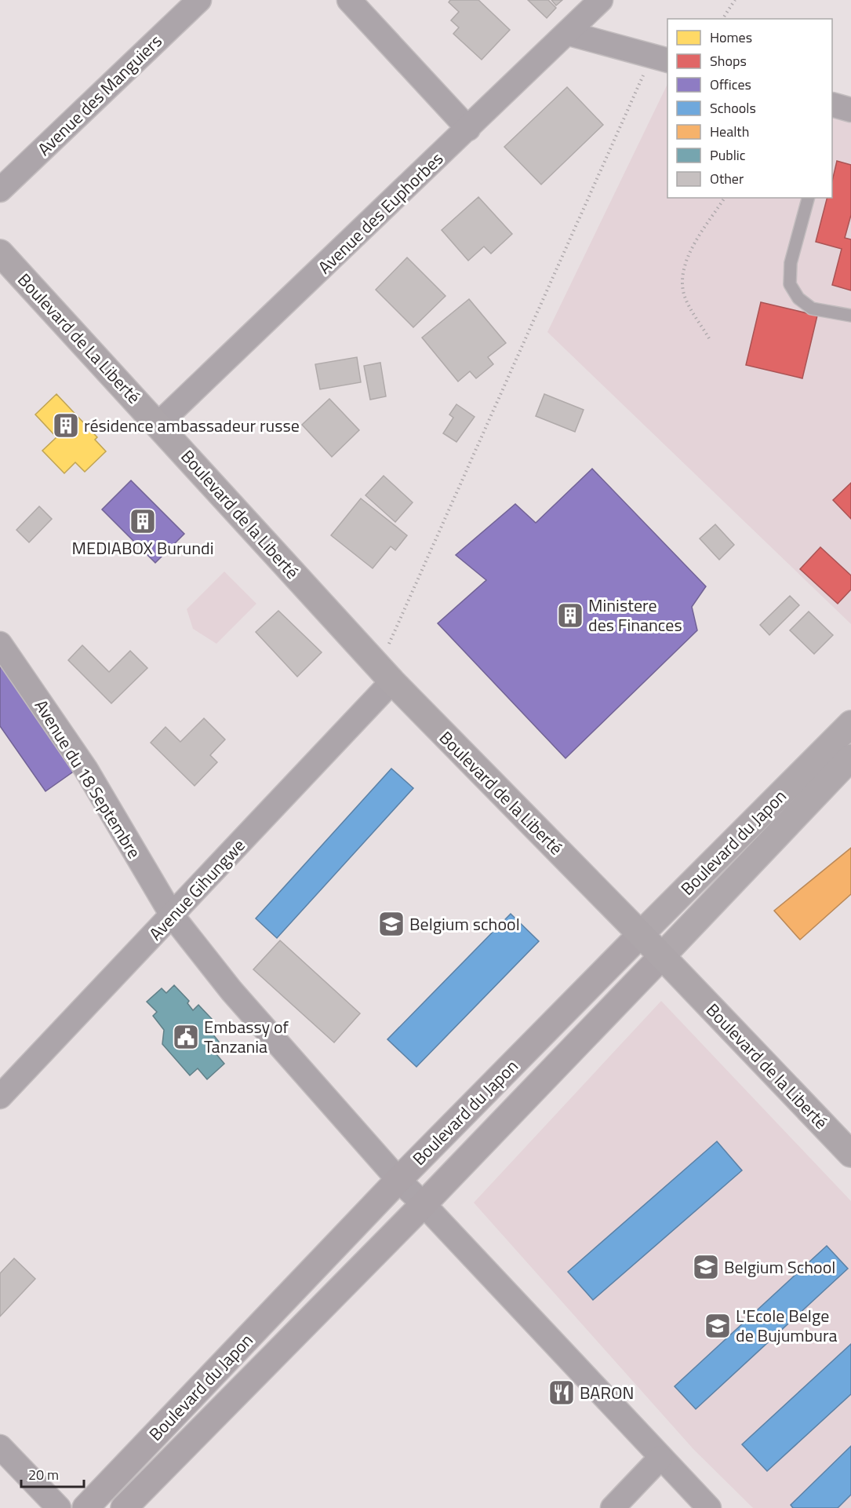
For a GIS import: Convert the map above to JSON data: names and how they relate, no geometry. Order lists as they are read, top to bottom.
{
  "streets": {
    "highway": ["Boulevard de La Liberté", "Boulevard de la Liberté"],
    "main road": ["Boulevard du Japon"],
    "street": [
      "Avenue des Manguiers",
      "Avenue des Euphorbes",
      "Avenue du 18 Septembre",
      "Avenue Gihungwe"
    ]
  },
  "crossings": [
    ["Avenue des Euphorbes", "Boulevard de La Liberté"],
    ["Avenue des Euphorbes", "Boulevard de la Liberté"],
    ["Boulevard de La Liberté", "Boulevard de la Liberté"],
    ["Boulevard de la Liberté", "Boulevard du Japon"],
    ["Boulevard de la Liberté", "Avenue Gihungwe"],
    ["Avenue du 18 Septembre", "Boulevard du Japon"],
    ["Avenue du 18 Septembre", "Avenue Gihungwe"]
  ],
  "places": {
    "building": ["résidence ambassadeur russe", "MEDIABOX Burundi", "Ministere des Finances"],
    "school or university": ["Belgium school", "Belgium School", "L'Ecole Belge de Bujumbura"],
    "public building": ["Embassy of Tanzania"],
    "restaurant": ["BARON"]
  },
  "legend": [
    "Homes",
    "Shops",
    "Offices",
    "Schools",
    "Health",
    "Public",
    "Other"
  ],
  "scale_bar": "20 m"
}
